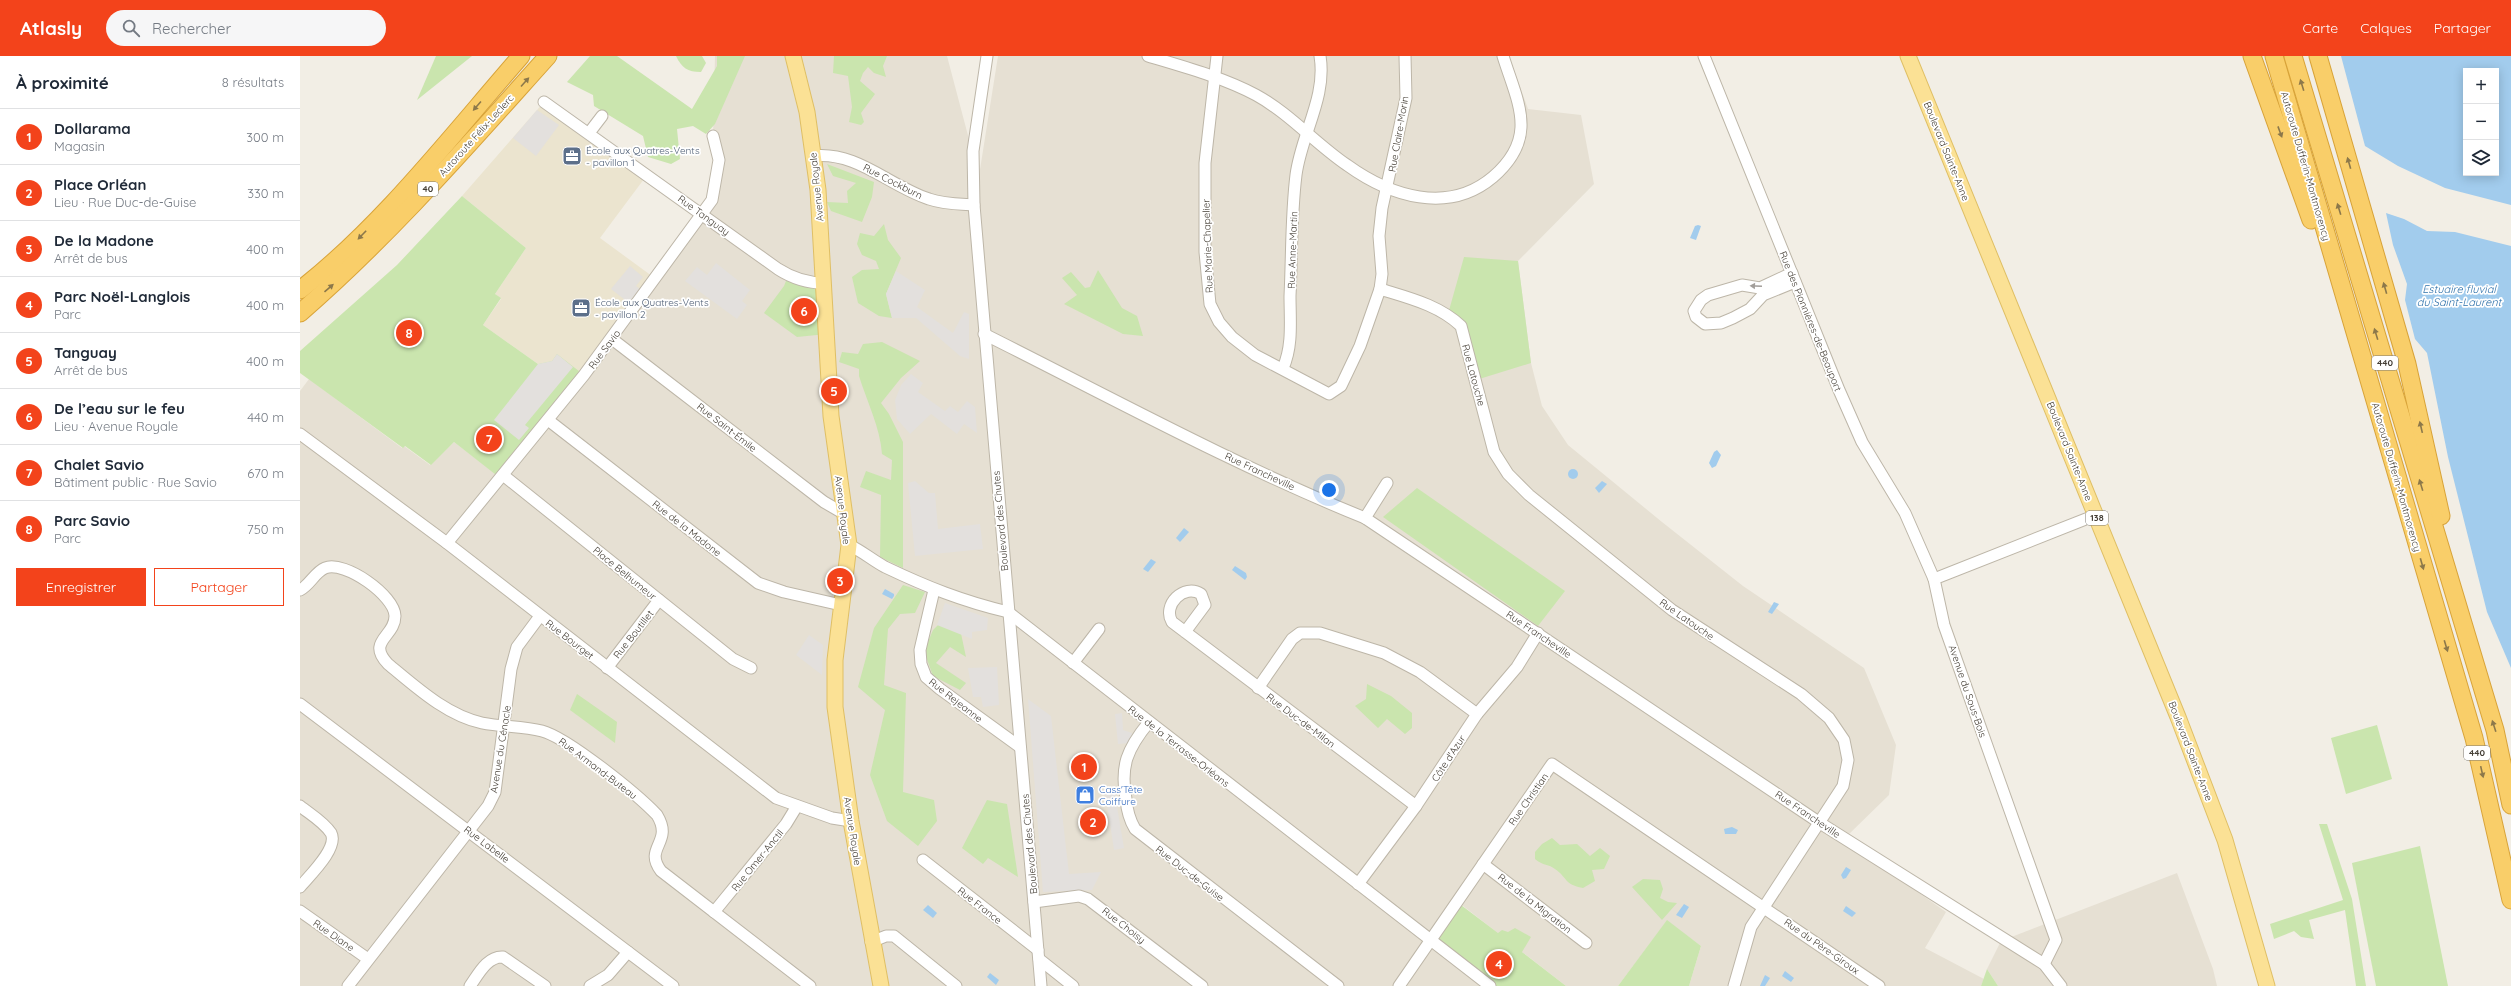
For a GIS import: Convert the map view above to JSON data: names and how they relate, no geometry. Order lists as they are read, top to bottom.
{
  "streets": {
    "highway": [
      "Autoroute Félix-Leclerc",
      "Autoroute Dufferin-Montmorency",
      "40",
      "440"
    ],
    "main road": ["Boulevard Sainte-Anne", "Avenue Royale", "138"],
    "street": [
      "Rue Claire-Morin",
      "Rue Cockburn",
      "Rue Tanguay",
      "Rue Marie-Chapelier",
      "Rue Anne-Martin",
      "Rue des Pionnières-de-Beauport",
      "Rue Savio",
      "Rue Latouche",
      "Rue Saint-Émile",
      "Rue Francheville",
      "Boulevard des Chutes",
      "Rue de la Madone",
      "Place Belhumeur",
      "Rue Boutillet",
      "Rue Bourget",
      "Avenue du Sous-Bois",
      "Rue Rejeanne",
      "Rue Duc-de-Milan",
      "Rue de la Terrasse-Orléans",
      "Avenue du Cénacle",
      "Côte d'Azur",
      "Rue Armand-Buteau",
      "Rue Christian",
      "Rue Labelle",
      "Rue Omer-Anctil",
      "Rue Duc-de-Guise",
      "Rue de la Migration",
      "Rue France",
      "Rue Choisy",
      "Rue Diane",
      "Rue du Père-Giroux"
    ]
  },
  "crossings": [
    ["Rue Claire-Morin", "Rue Marie-Chapelier"],
    ["Rue Cockburn", "Avenue Royale"],
    ["Rue Cockburn", "Boulevard des Chutes"],
    ["Avenue Royale", "Rue Tanguay"],
    ["Avenue Royale", "Rue Saint-Émile"],
    ["Avenue Royale", "Rue de la Madone"],
    ["Avenue Royale", "Rue Bourget"],
    ["Avenue Royale", "Rue de la Terrasse-Orléans"],
    ["Rue Tanguay", "Rue Savio"],
    ["Rue Marie-Chapelier", "Rue Anne-Martin"],
    ["Rue Marie-Chapelier", "Rue Latouche"],
    ["Rue des Pionnières-de-Beauport", "Avenue du Sous-Bois"],
    ["Rue Savio", "Rue Saint-Émile"],
    ["Rue Savio", "Rue de la Madone"],
    ["Rue Savio", "Place Belhumeur"],
    ["Rue Savio", "Rue Bourget"],
    ["Rue Latouche", "Rue Francheville"],
    ["Rue Latouche", "Rue Christian"],
    ["Rue Latouche", "Rue du Père-Giroux"],
    ["Rue Francheville", "Boulevard des Chutes"],
    ["Rue Francheville", "Avenue du Sous-Bois"],
    ["Rue Francheville", "Côte d'Azur"],
    ["Boulevard des Chutes", "Rue Rejeanne"],
    ["Boulevard des Chutes", "Rue de la Terrasse-Orléans"],
    ["Boulevard des Chutes", "Rue France"],
    ["Boulevard des Chutes", "Rue Choisy"],
    ["Place Belhumeur", "Rue Boutillet"],
    ["Rue Boutillet", "Rue Bourget"],
    ["Rue Bourget", "Avenue du Cénacle"],
    ["Rue Bourget", "Rue Omer-Anctil"],
    ["Rue Rejeanne", "Rue de la Terrasse-Orléans"],
    ["Rue Duc-de-Milan", "Côte d'Azur"],
    ["Rue de la Terrasse-Orléans", "Côte d'Azur"],
    ["Rue de la Terrasse-Orléans", "Rue Christian"],
    ["Rue de la Terrasse-Orléans", "Rue Duc-de-Guise"],
    ["Avenue du Cénacle", "Rue Armand-Buteau"],
    ["Avenue du Cénacle", "Rue Labelle"],
    ["Avenue du Cénacle", "Rue Diane"],
    ["Rue Armand-Buteau", "Rue Omer-Anctil"],
    ["Rue Christian", "Rue de la Migration"],
    ["Rue Christian", "Rue du Père-Giroux"]
  ],
  "water": ["Estuaire fluvial du Saint-Laurent"],
  "places": {
    "office": ["École aux Quatres-Vents - pavillon 1", "École aux Quatres-Vents - pavillon 2"],
    "shop": ["Cass'Tête Coiffure"]
  },
  "page": {
    "header": "Atlasly",
    "search": "Rechercher",
    "nav": ["Carte", "Calques", "Partager"],
    "heading": ["À proximité", "8 résultats"],
    "map_buttons": ["+", "−"],
    "list": [
      {
        "mark": "1",
        "name": "Dollarama",
        "note": "Magasin",
        "value": "300 m"
      },
      {
        "mark": "2",
        "name": "Place Orléan",
        "note": "Lieu · Rue Duc-de-Guise",
        "value": "330 m"
      },
      {
        "mark": "3",
        "name": "De la Madone",
        "note": "Arrêt de bus",
        "value": "400 m"
      },
      {
        "mark": "4",
        "name": "Parc Noël-Langlois",
        "note": "Parc",
        "value": "400 m"
      },
      {
        "mark": "5",
        "name": "Tanguay",
        "note": "Arrêt de bus",
        "value": "400 m"
      },
      {
        "mark": "6",
        "name": "De l’eau sur le feu",
        "note": "Lieu · Avenue Royale",
        "value": "440 m"
      },
      {
        "mark": "7",
        "name": "Chalet Savio",
        "note": "Bâtiment public · Rue Savio",
        "value": "670 m"
      },
      {
        "mark": "8",
        "name": "Parc Savio",
        "note": "Parc",
        "value": "750 m"
      }
    ],
    "pins": [
      "6",
      "8",
      "5",
      "7",
      "3",
      "1",
      "2",
      "4"
    ],
    "buttons": ["Enregistrer", "Partager"]
  }
}
